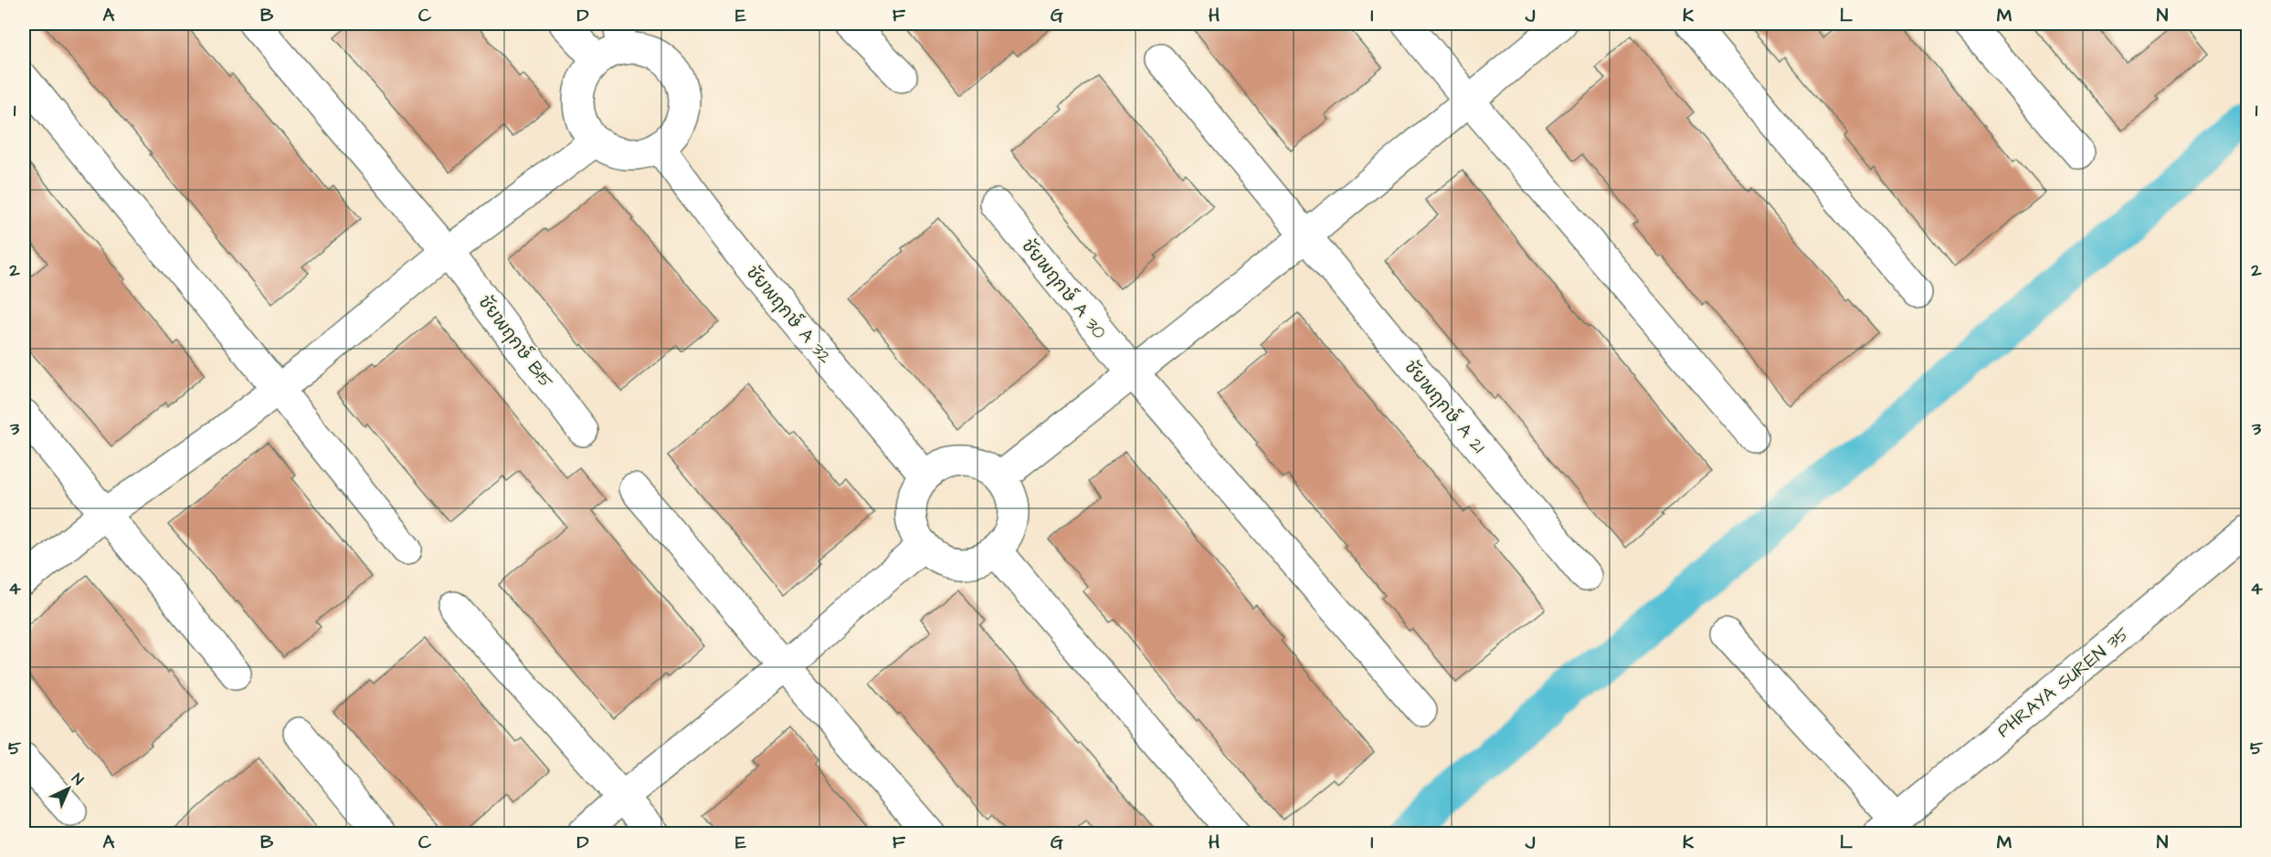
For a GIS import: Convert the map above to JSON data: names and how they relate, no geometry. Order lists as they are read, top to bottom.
{
  "streets": {
    "street": [
      "ชัยพฤกษ์ A 30",
      "ชัยพฤกษ์ A 32",
      "ชัยพฤกษ์ B15",
      "ชัยพฤกษ์ A 21",
      "PHRAYA SUREN 35"
    ]
  },
  "north": "top right",
  "grid": {
    "columns": [
      "A",
      "B",
      "C",
      "D",
      "E",
      "F",
      "G",
      "H",
      "I",
      "J",
      "K",
      "L",
      "M",
      "N"
    ],
    "rows": [
      "1",
      "2",
      "3",
      "4",
      "5"
    ]
  }
}
